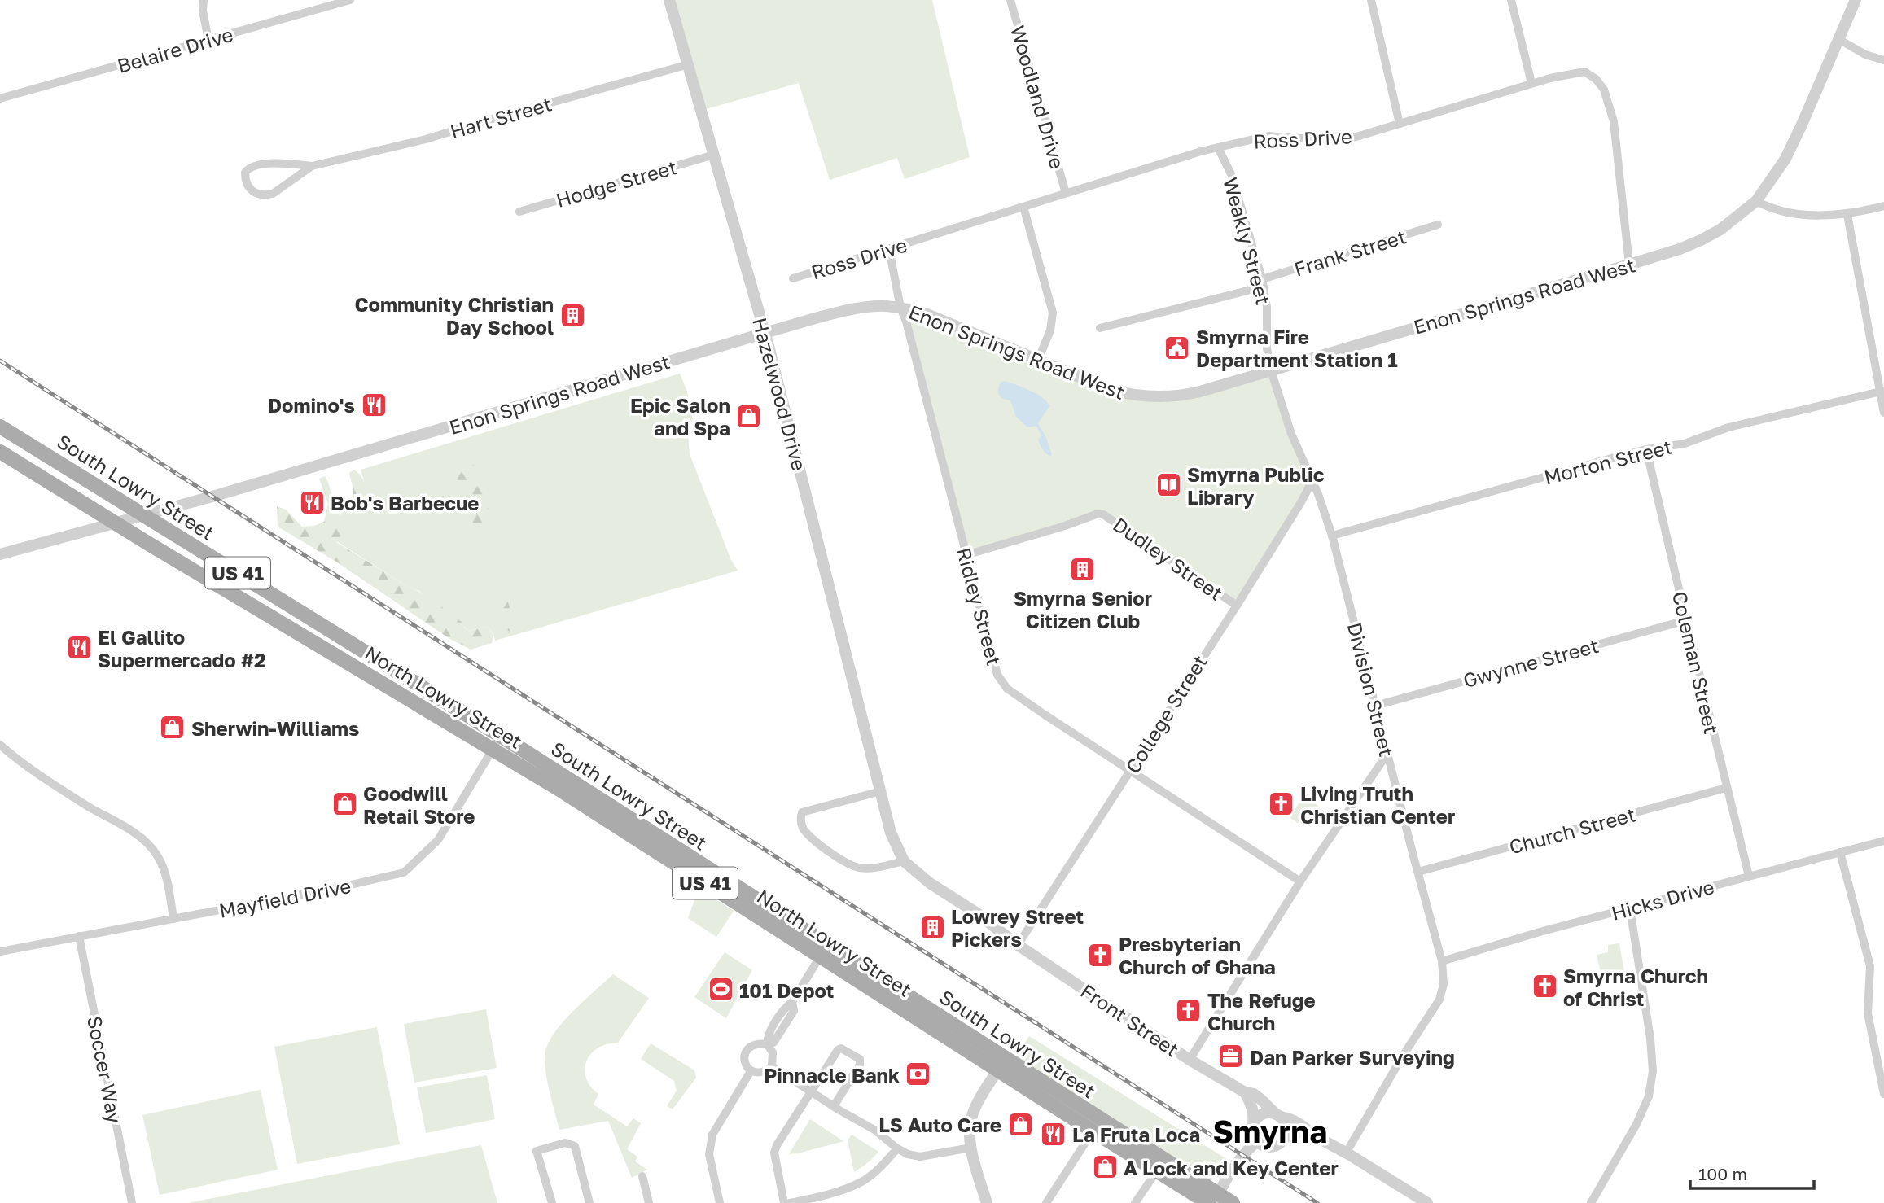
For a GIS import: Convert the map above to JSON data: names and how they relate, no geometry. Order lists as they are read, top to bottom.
{
  "streets": {
    "main road": ["South Lowry Street", "US 41", "North Lowry Street"],
    "street": [
      "Belaire Drive",
      "Woodland Drive",
      "Hart Street",
      "Ross Drive",
      "Hodge Street",
      "Weakly Street",
      "Frank Street",
      "Enon Springs Road West",
      "Hazelwood Drive",
      "Morton Street",
      "Dudley Street",
      "Ridley Street",
      "Gwynne Street",
      "Coleman Street",
      "Division Street",
      "College Street",
      "Church Street",
      "Mayfield Drive",
      "Hicks Drive",
      "Front Street",
      "Soccer Way"
    ]
  },
  "crossings": [
    ["Woodland Drive", "Ross Drive"],
    ["Hart Street", "Hazelwood Drive"],
    ["Ross Drive", "Weakly Street"],
    ["Ross Drive", "Enon Springs Road West"],
    ["Ross Drive", "Ridley Street"],
    ["Hodge Street", "Hazelwood Drive"],
    ["Weakly Street", "Frank Street"],
    ["Weakly Street", "Enon Springs Road West"],
    ["Enon Springs Road West", "Hazelwood Drive"],
    ["Enon Springs Road West", "South Lowry Street"],
    ["Enon Springs Road West", "Ridley Street"],
    ["Enon Springs Road West", "North Lowry Street"],
    ["Hazelwood Drive", "College Street"],
    ["Hazelwood Drive", "Front Street"],
    ["Morton Street", "Coleman Street"],
    ["Morton Street", "Division Street"],
    ["South Lowry Street", "North Lowry Street"],
    ["South Lowry Street", "Mayfield Drive"],
    ["Dudley Street", "Ridley Street"],
    ["Dudley Street", "College Street"],
    ["Ridley Street", "College Street"],
    ["Gwynne Street", "Coleman Street"],
    ["Gwynne Street", "Division Street"],
    ["Coleman Street", "Church Street"],
    ["Coleman Street", "Hicks Drive"],
    ["Division Street", "Church Street"],
    ["Division Street", "Hicks Drive"],
    ["Division Street", "Front Street"],
    ["North Lowry Street", "Mayfield Drive"],
    ["College Street", "Front Street"],
    ["Mayfield Drive", "Soccer Way"]
  ],
  "districts": ["Smyrna"],
  "places": {
    "building": ["Community Christian Day School", "Smyrna Senior Citizen Club", "Lowrey Street Pickers"],
    "public building": ["Smyrna Fire Department Station 1"],
    "restaurant": [
      "Domino's",
      "Bob's Barbecue",
      "El Gallito Supermercado #2",
      "La Fruta Loca"
    ],
    "shop": [
      "Epic Salon and Spa",
      "Sherwin-Williams",
      "Goodwill Retail Store",
      "LS Auto Care",
      "A Lock and Key Center"
    ],
    "library": ["Smyrna Public Library"],
    "church": [
      "Living Truth Christian Center",
      "Presbyterian Church of Ghana",
      "Smyrna Church of Christ",
      "The Refuge Church"
    ],
    "sports": ["101 Depot"],
    "office": ["Dan Parker Surveying"],
    "bank": ["Pinnacle Bank"]
  },
  "scale_bar": "100 m"
}
